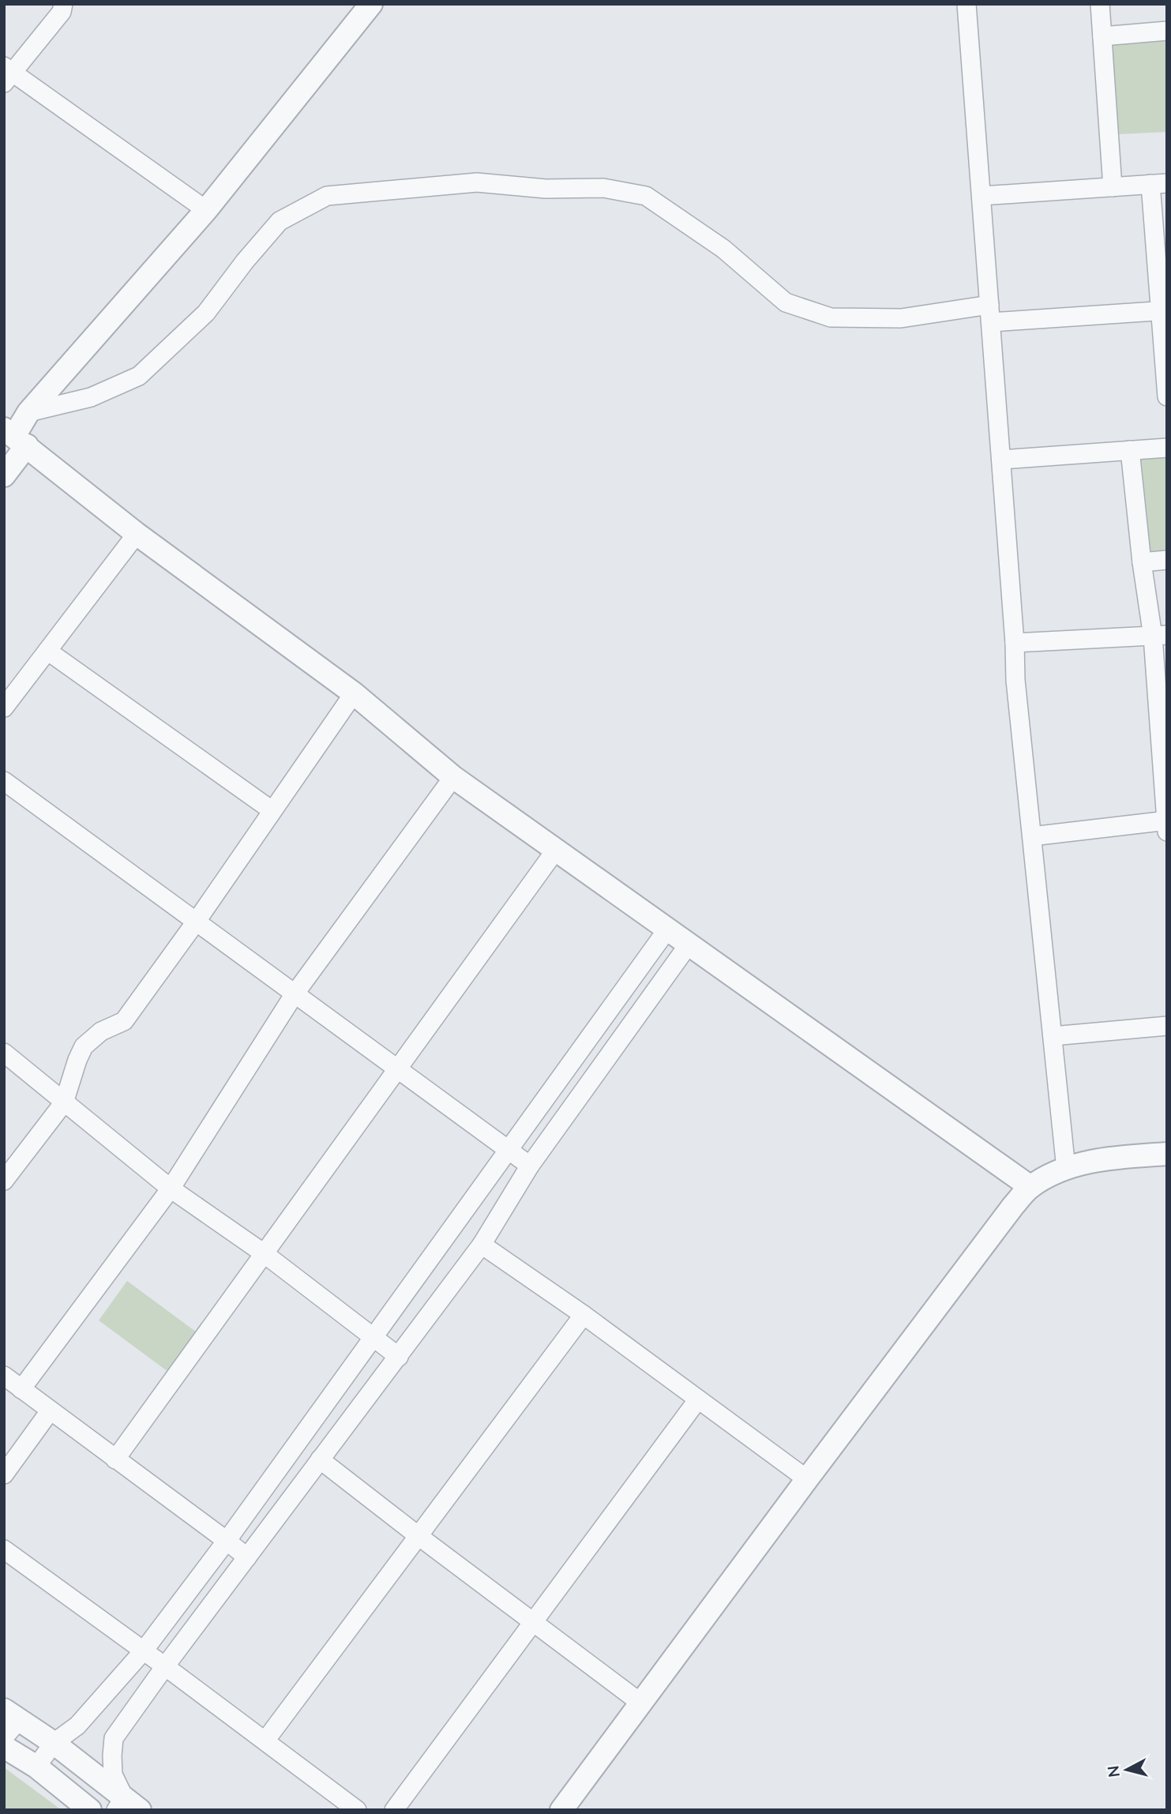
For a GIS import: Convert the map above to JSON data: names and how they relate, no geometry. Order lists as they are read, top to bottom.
{
  "north": "left"
}
